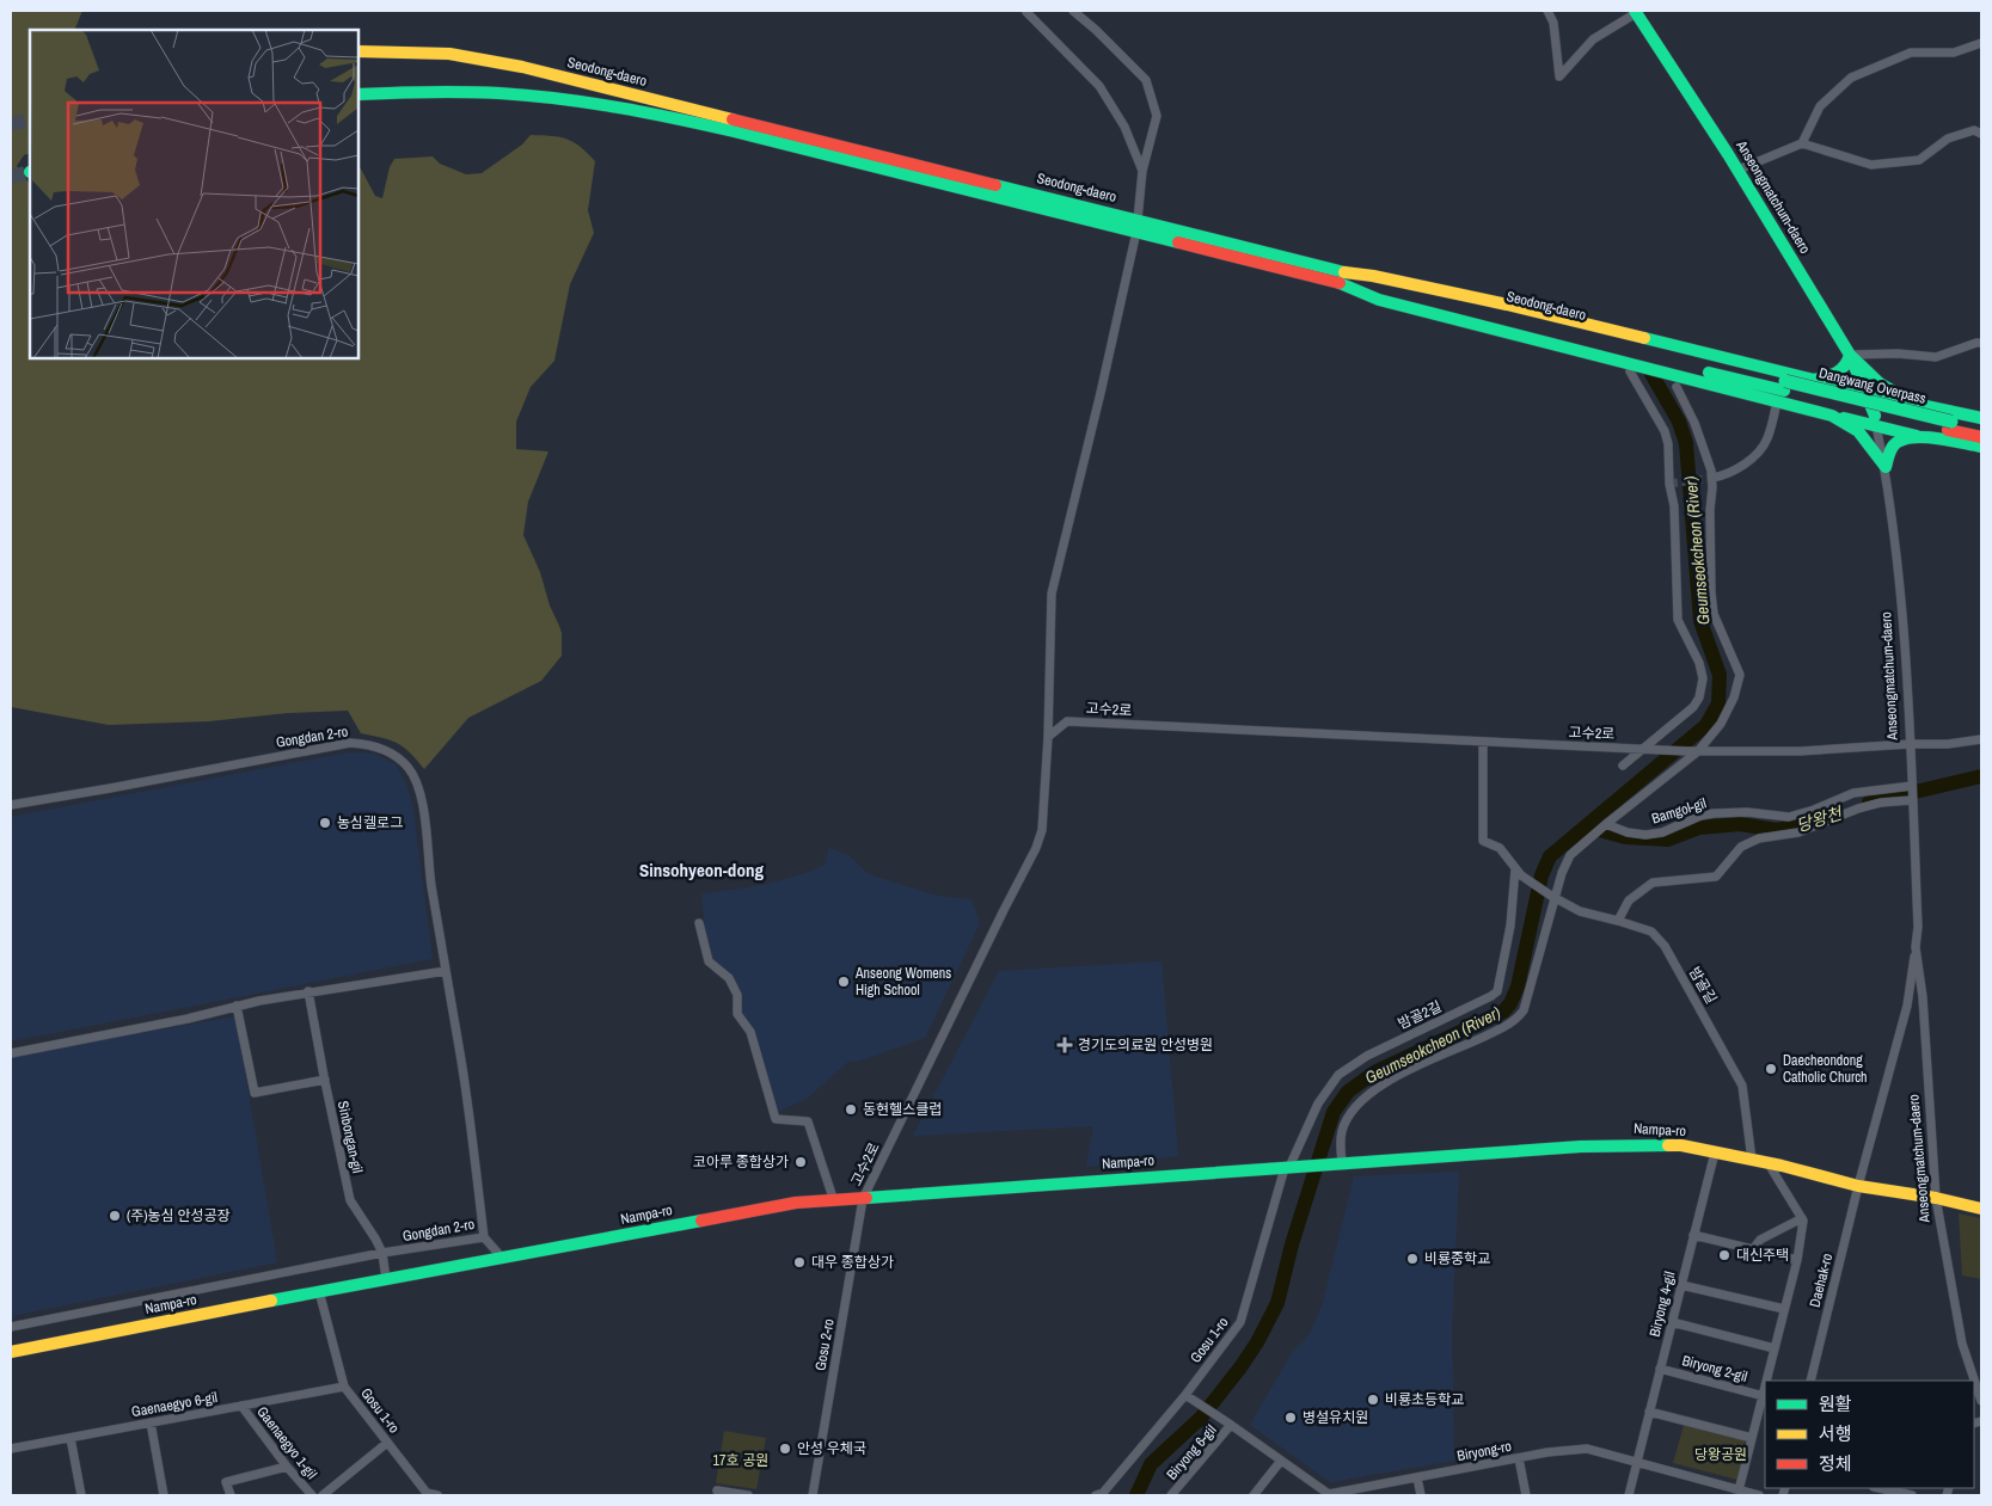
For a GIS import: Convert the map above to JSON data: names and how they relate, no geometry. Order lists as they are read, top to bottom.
{
  "streets": {
    "main road": [
      "Seodong-daero",
      "Anseongmatchum-daero",
      "Dangwang Overpass",
      "Nampa-ro"
    ],
    "street": [
      "고수2로",
      "Gongdan 2-ro",
      "Bamgol-gil",
      "밤골길",
      "밤골2길",
      "Sinbongan-gil",
      "Daehak-ro",
      "Biryong 4-gil",
      "Gosu 1-ro",
      "Gosu 2-ro",
      "Biryong 2-gil",
      "Gaenaegyo 6-gil",
      "Gaenaegyo 1-gil",
      "Biryong-ro",
      "Biryong 6-gil"
    ]
  },
  "crossings": [
    ["Seodong-daero", "Dangwang Overpass"],
    ["Anseongmatchum-daero", "고수2로"],
    ["Anseongmatchum-daero", "Bamgol-gil"],
    ["Anseongmatchum-daero", "Nampa-ro"],
    ["Anseongmatchum-daero", "Daehak-ro"],
    ["고수2로", "Nampa-ro"],
    ["고수2로", "Gosu 2-ro"],
    ["Gongdan 2-ro", "Sinbongan-gil"],
    ["밤골길", "Nampa-ro"],
    ["밤골2길", "Nampa-ro"],
    ["밤골2길", "Gosu 1-ro"],
    ["Nampa-ro", "Sinbongan-gil"],
    ["Nampa-ro", "Daehak-ro"],
    ["Nampa-ro", "Biryong 4-gil"],
    ["Nampa-ro", "Gosu 1-ro"],
    ["Nampa-ro", "Gosu 2-ro"],
    ["Biryong 4-gil", "Biryong 2-gil"],
    ["Biryong 4-gil", "Biryong-ro"],
    ["Gosu 1-ro", "Gaenaegyo 6-gil"],
    ["Gosu 1-ro", "Gaenaegyo 1-gil"],
    ["Gosu 1-ro", "Biryong-ro"],
    ["Biryong 2-gil", "Biryong-ro"],
    ["Gaenaegyo 6-gil", "Gaenaegyo 1-gil"],
    ["Biryong-ro", "Biryong 6-gil"]
  ],
  "districts": ["Sinsohyeon-dong"],
  "water": ["Geumseokcheon (River)", "당왕천"],
  "parks": ["당왕공원", "17호 공원"],
  "places": {
    "other": [
      "농심켈로그",
      "Anseong Womens High School",
      "Daecheondong Catholic Church",
      "동현헬스클럽",
      "코아루 종합상가",
      "(주)농심 안성공장",
      "대신주택",
      "비룡중학교",
      "대우 종합상가",
      "비룡초등학교",
      "병설유치원",
      "안성 우체국"
    ],
    "health": ["경기도의료원 안성병원"]
  },
  "legend": ["원활", "서행", "정체"]
}
